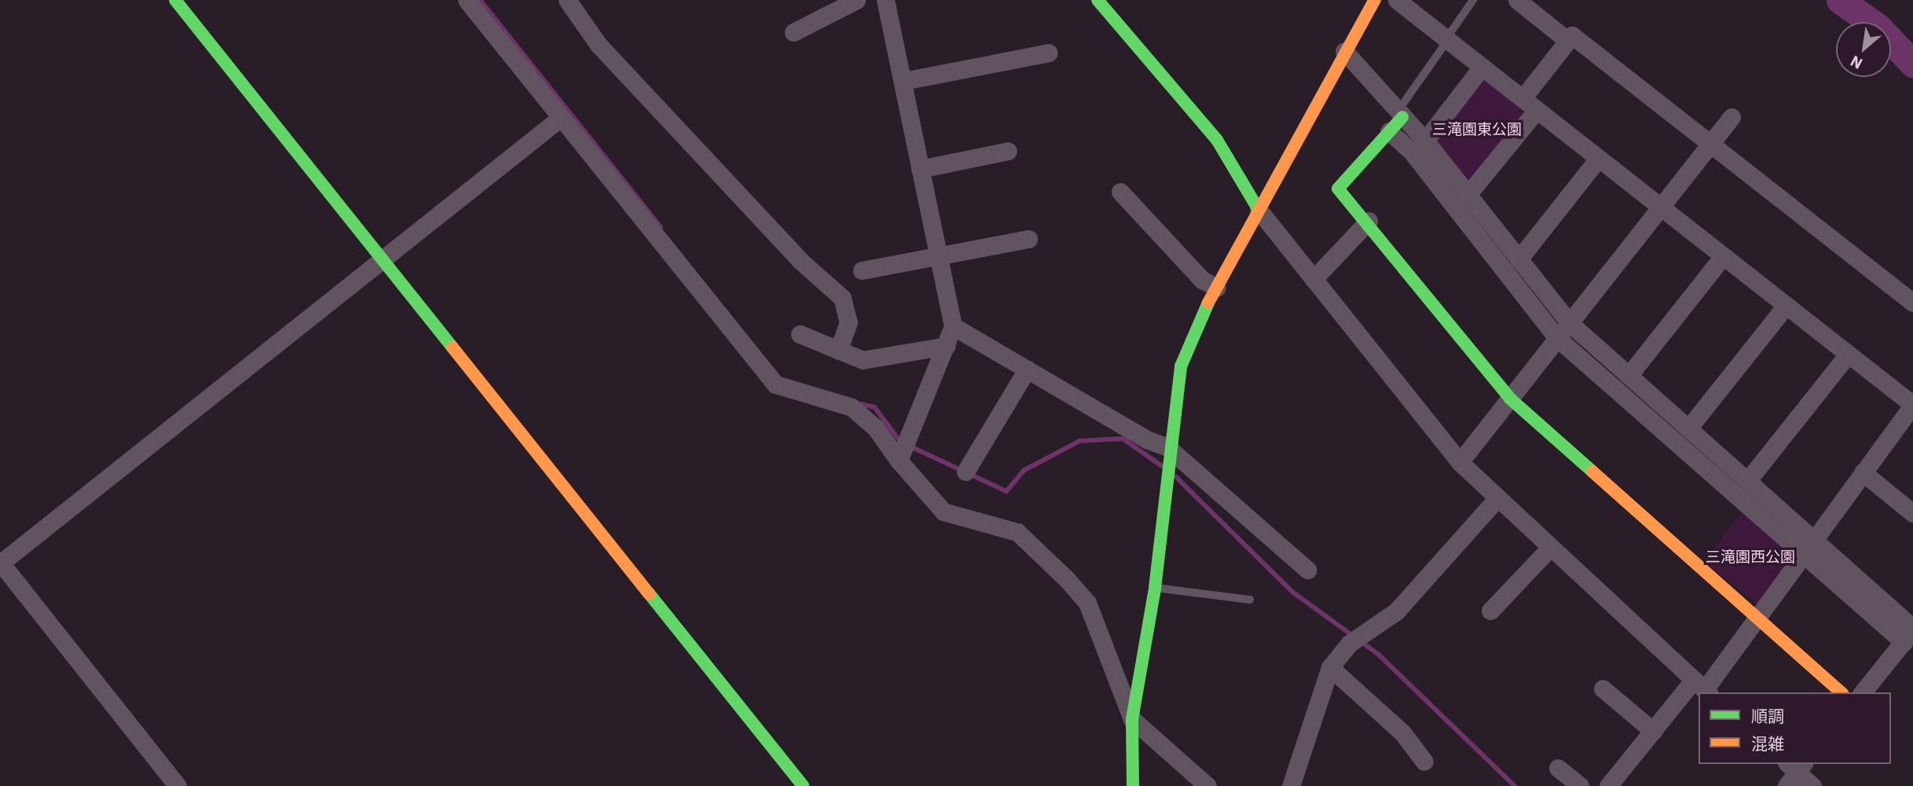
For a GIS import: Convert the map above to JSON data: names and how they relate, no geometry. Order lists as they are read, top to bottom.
{
  "parks": ["三滝園東公園", "三滝園西公園"],
  "legend": ["順調", "混雑"],
  "north": "bottom left"
}
